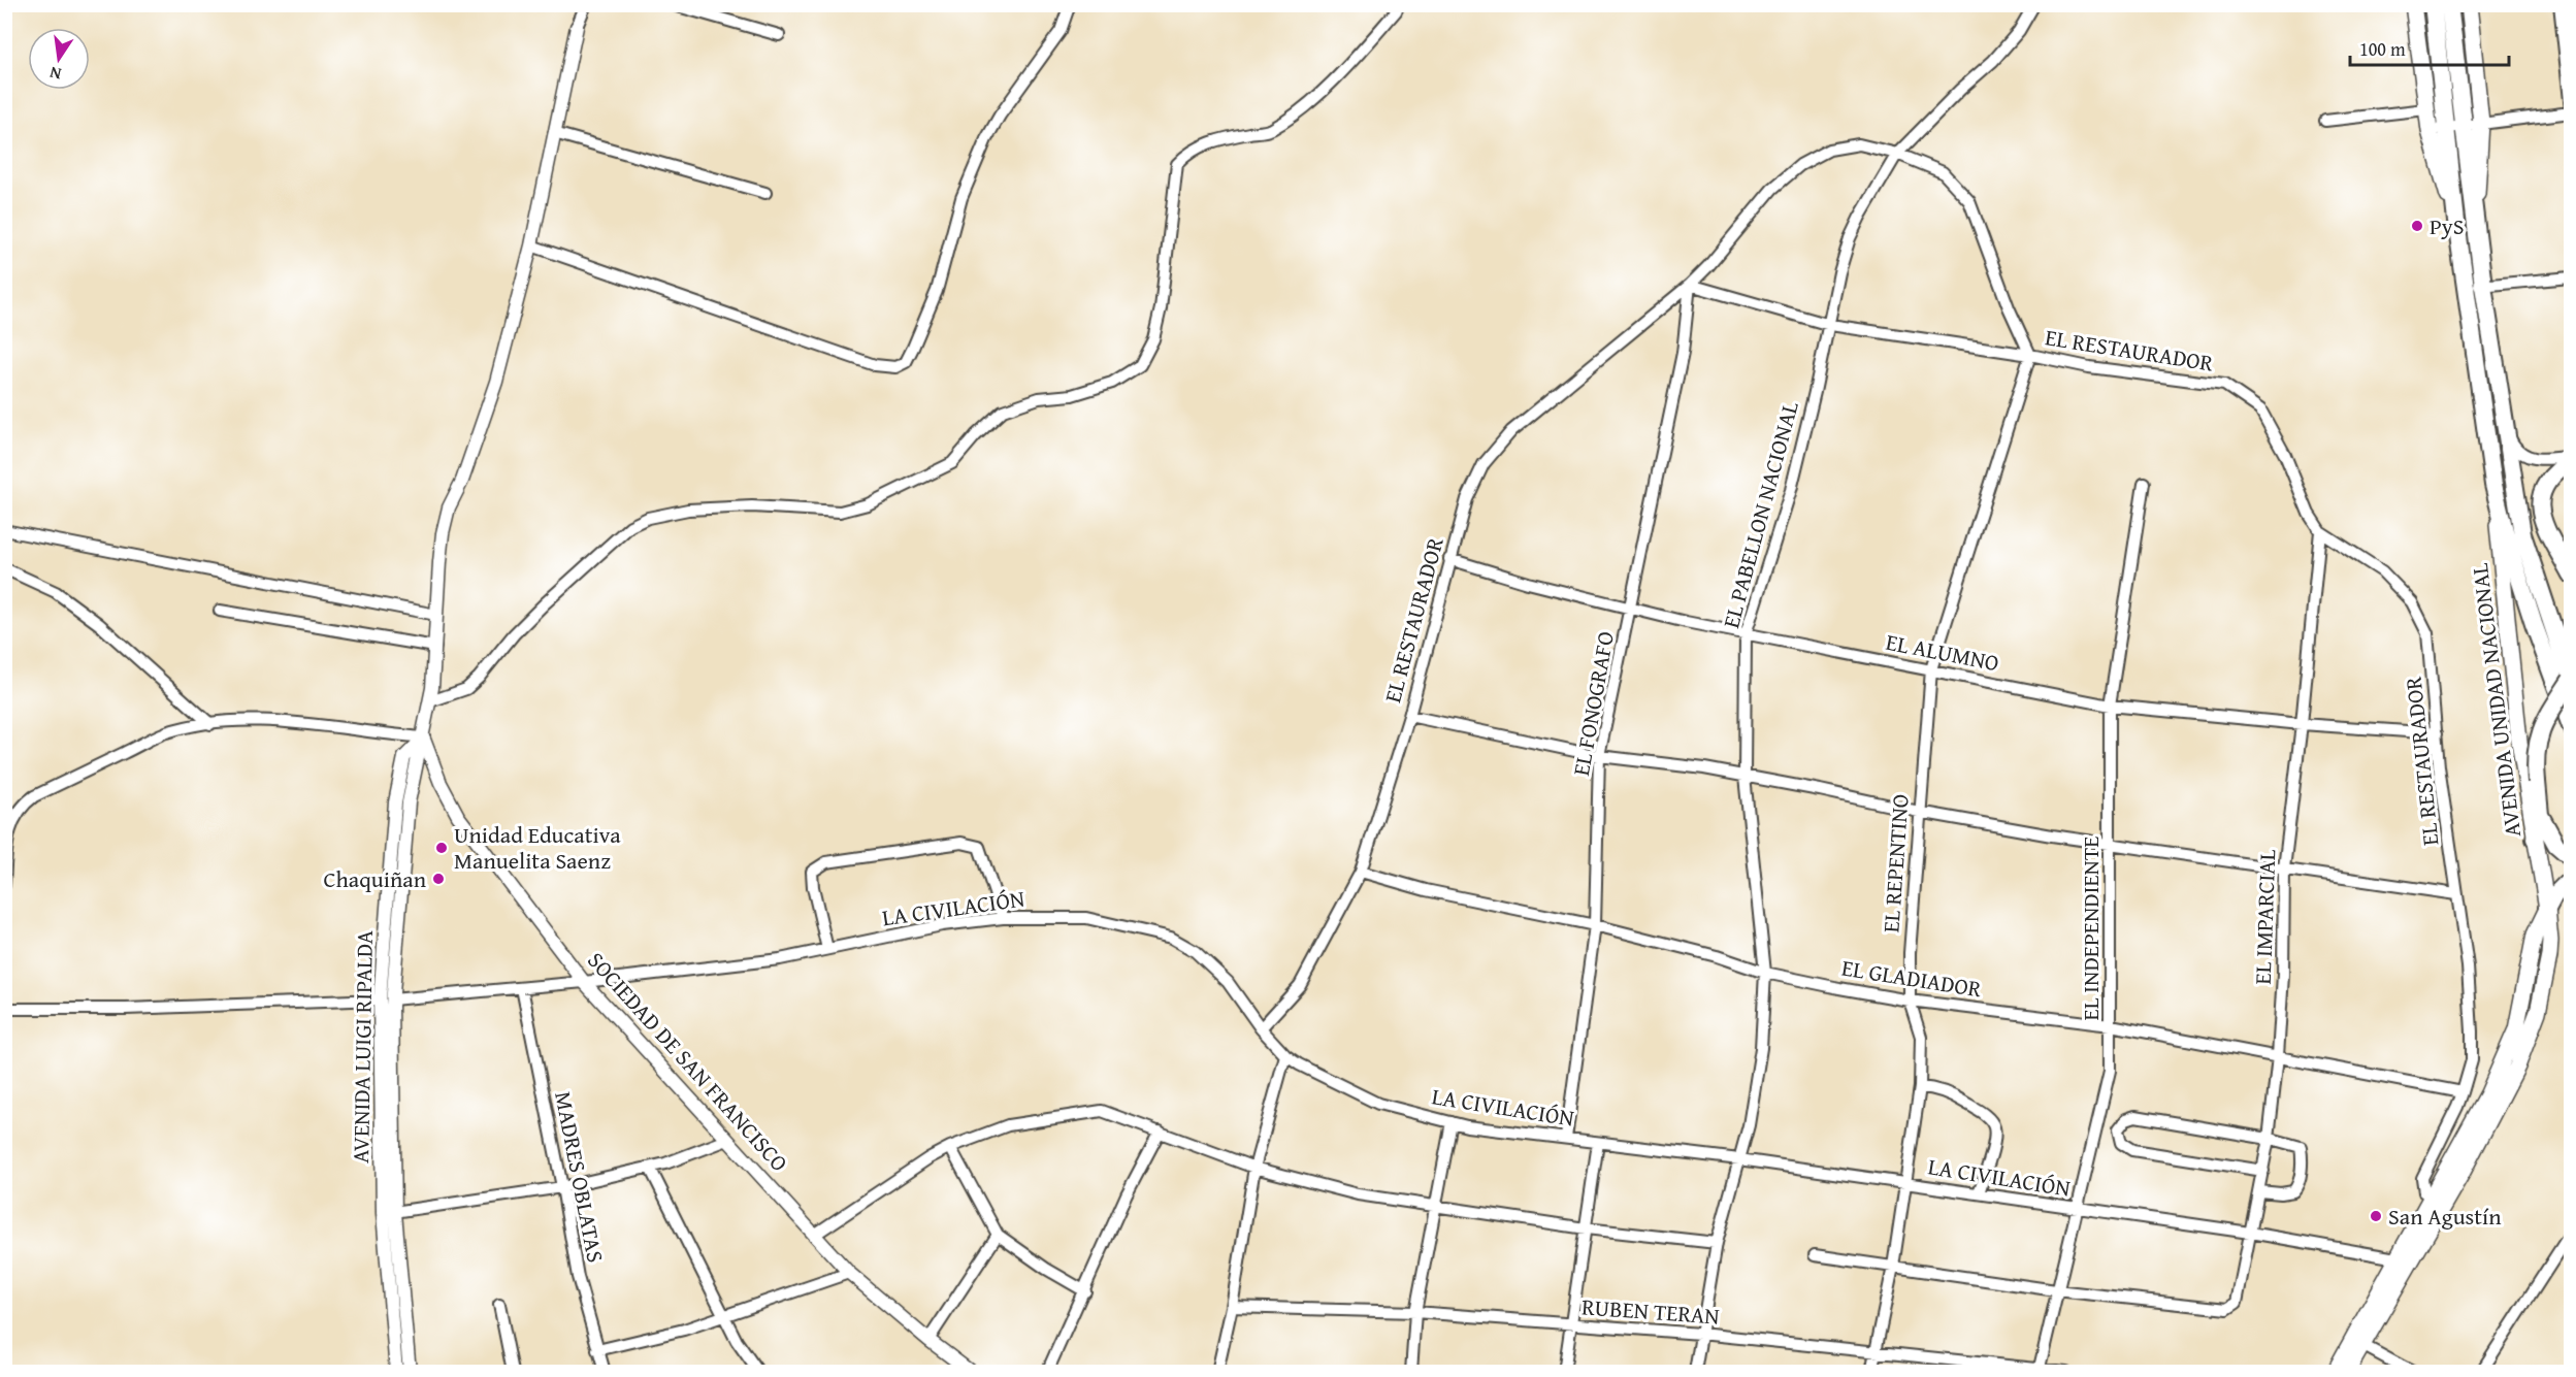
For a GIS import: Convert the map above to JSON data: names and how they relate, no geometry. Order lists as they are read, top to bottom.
{
  "streets": {
    "main road": ["AVENIDA UNIDAD NACIONAL"],
    "street": [
      "EL RESTAURADOR",
      "EL PABELLON NACIONAL",
      "EL ALUMNO",
      "EL FONOGRAFO",
      "EL REPENTINO",
      "LA CIVILACIÓN",
      "EL IMPARCIAL",
      "EL INDEPENDIENTE",
      "EL GLADIADOR",
      "AVENIDA LUIGI RIPALDA",
      "SOCIEDAD DE SAN FRANCISCO",
      "MADRES OBLATAS",
      "RUBEN TERAN"
    ]
  },
  "crossings": [
    ["EL RESTAURADOR", "EL PABELLON NACIONAL"],
    ["EL RESTAURADOR", "EL ALUMNO"],
    ["EL RESTAURADOR", "EL FONOGRAFO"],
    ["EL RESTAURADOR", "EL REPENTINO"],
    ["EL RESTAURADOR", "LA CIVILACIÓN"],
    ["EL RESTAURADOR", "EL IMPARCIAL"],
    ["EL RESTAURADOR", "EL GLADIADOR"],
    ["EL PABELLON NACIONAL", "EL ALUMNO"],
    ["EL PABELLON NACIONAL", "LA CIVILACIÓN"],
    ["EL PABELLON NACIONAL", "EL GLADIADOR"],
    ["EL PABELLON NACIONAL", "RUBEN TERAN"],
    ["EL ALUMNO", "EL FONOGRAFO"],
    ["EL ALUMNO", "EL REPENTINO"],
    ["EL ALUMNO", "EL IMPARCIAL"],
    ["EL ALUMNO", "EL INDEPENDIENTE"],
    ["EL FONOGRAFO", "LA CIVILACIÓN"],
    ["EL FONOGRAFO", "EL GLADIADOR"],
    ["EL REPENTINO", "LA CIVILACIÓN"],
    ["EL REPENTINO", "EL GLADIADOR"],
    ["EL REPENTINO", "RUBEN TERAN"],
    ["LA CIVILACIÓN", "EL IMPARCIAL"],
    ["LA CIVILACIÓN", "EL INDEPENDIENTE"],
    ["LA CIVILACIÓN", "AVENIDA LUIGI RIPALDA"],
    ["LA CIVILACIÓN", "SOCIEDAD DE SAN FRANCISCO"],
    ["LA CIVILACIÓN", "MADRES OBLATAS"],
    ["EL IMPARCIAL", "EL INDEPENDIENTE"],
    ["EL IMPARCIAL", "EL GLADIADOR"],
    ["EL INDEPENDIENTE", "EL GLADIADOR"],
    ["EL INDEPENDIENTE", "RUBEN TERAN"],
    ["AVENIDA LUIGI RIPALDA", "SOCIEDAD DE SAN FRANCISCO"]
  ],
  "places": [
    "PyS",
    "Unidad Educativa Manuelita Saenz",
    "Chaquiñan",
    "San Agustín"
  ],
  "scale_bar": "100 m",
  "north": "bottom"
}
